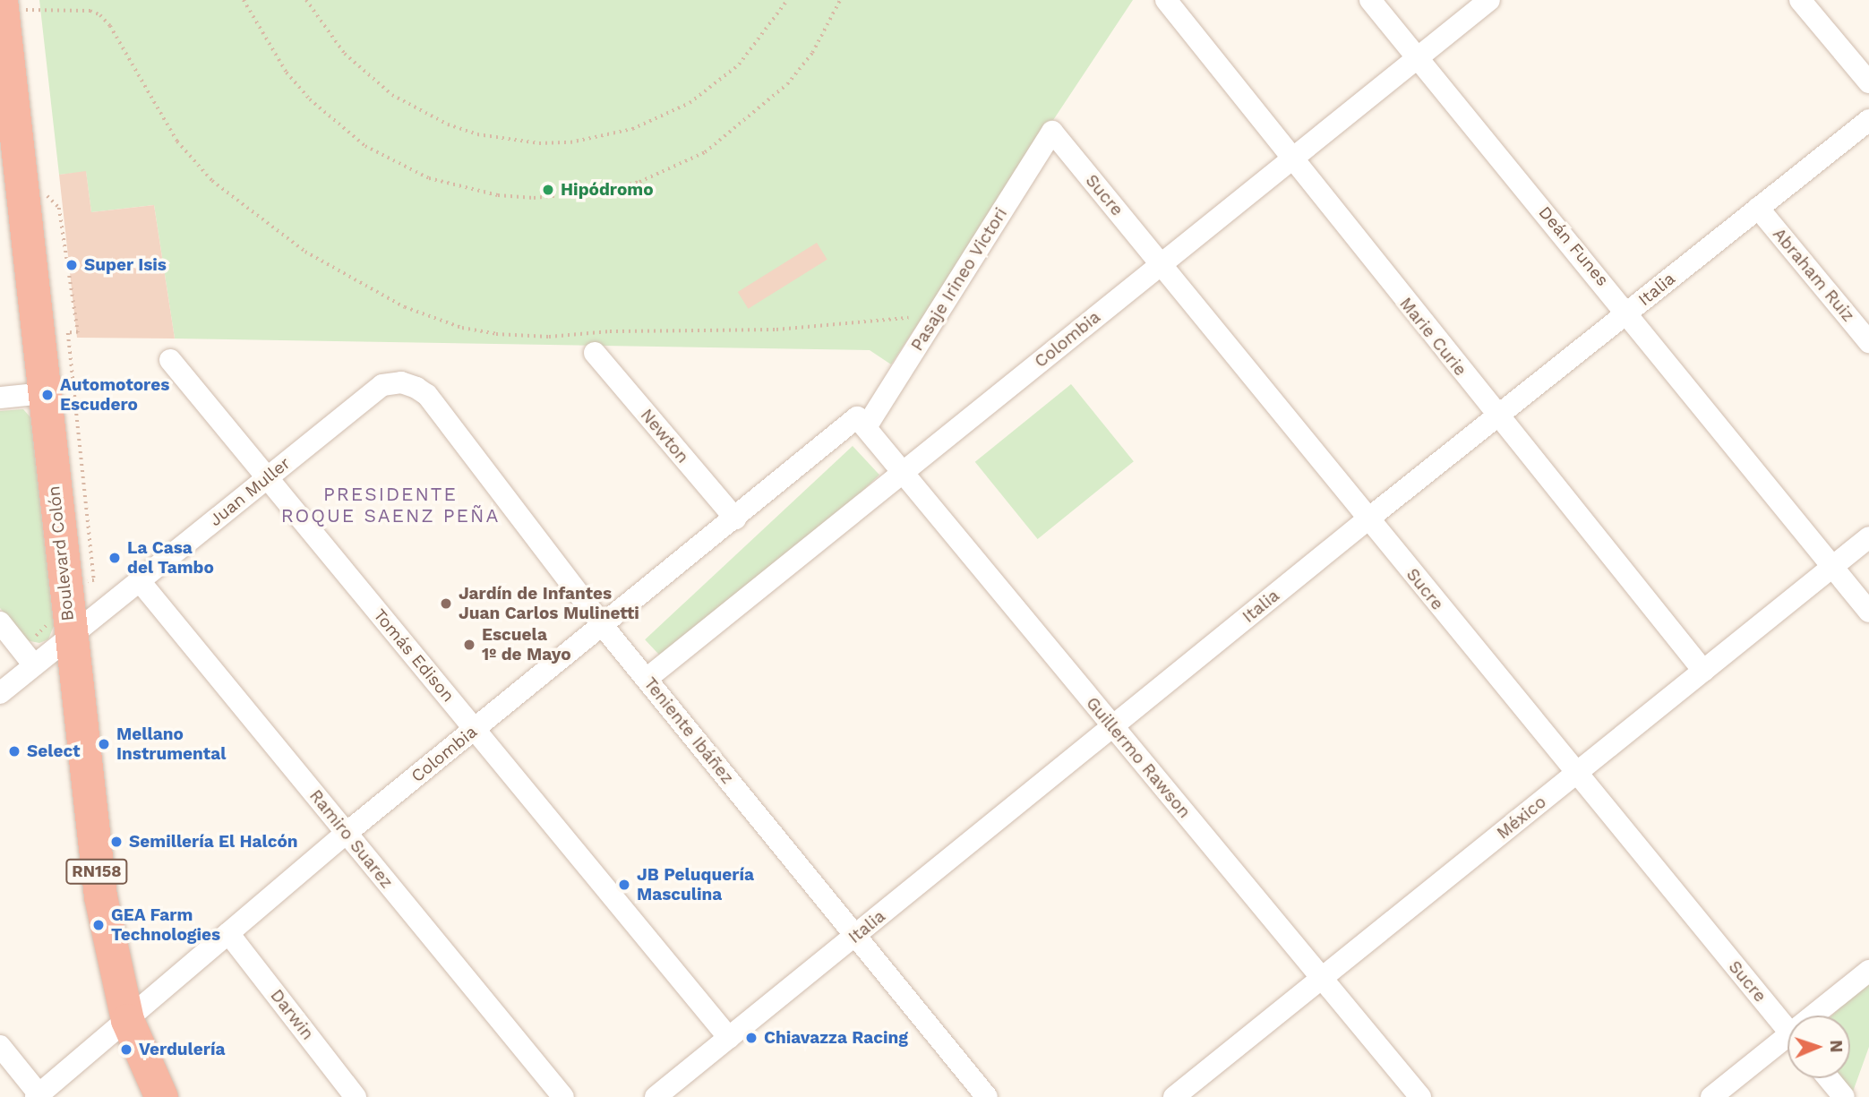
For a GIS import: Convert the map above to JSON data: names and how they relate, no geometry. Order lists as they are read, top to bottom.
{
  "streets": {
    "highway": ["Boulevard Colón", "RN158"],
    "street": [
      "Sucre",
      "Deán Funes",
      "Abraham Ruiz",
      "Pasaje Irineo Victori",
      "Italia",
      "Marie Curie",
      "Colombia",
      "Newton",
      "Juan Muller",
      "Tomás Edison",
      "Teniente Ibáñez",
      "Guillermo Rawson",
      "México",
      "Ramiro Suarez",
      "Darwin"
    ]
  },
  "crossings": [
    ["Sucre", "Pasaje Irineo Victori"],
    ["Sucre", "Italia"],
    ["Sucre", "Colombia"],
    ["Sucre", "México"],
    ["Deán Funes", "Italia"],
    ["Deán Funes", "Colombia"],
    ["Deán Funes", "México"],
    ["Abraham Ruiz", "Italia"],
    ["Pasaje Irineo Victori", "Colombia"],
    ["Pasaje Irineo Victori", "Guillermo Rawson"],
    ["Italia", "Marie Curie"],
    ["Italia", "Tomás Edison"],
    ["Italia", "Teniente Ibáñez"],
    ["Italia", "Guillermo Rawson"],
    ["Marie Curie", "Colombia"],
    ["Marie Curie", "México"],
    ["Colombia", "Newton"],
    ["Colombia", "Boulevard Colón"],
    ["Colombia", "Tomás Edison"],
    ["Colombia", "Teniente Ibáñez"],
    ["Colombia", "Guillermo Rawson"],
    ["Colombia", "Ramiro Suarez"],
    ["Colombia", "Darwin"],
    ["Juan Muller", "Boulevard Colón"],
    ["Juan Muller", "Tomás Edison"],
    ["Juan Muller", "Teniente Ibáñez"],
    ["Juan Muller", "Ramiro Suarez"],
    ["Guillermo Rawson", "México"]
  ],
  "districts": ["PRESIDENTE ROQUE SAENZ PEÑA"],
  "places": [
    "Hipódromo",
    "Super Isis",
    "Automotores Escudero",
    "La Casa del Tambo",
    "Jardín de Infantes Juan Carlos Mulinetti",
    "Escuela 1º de Mayo",
    "Mellano Instrumental",
    "Select",
    "Semillería El Halcón",
    "JB Peluquería Masculina",
    "GEA Farm Technologies",
    "Chiavazza Racing",
    "Verdulería"
  ],
  "north": "right"
}
